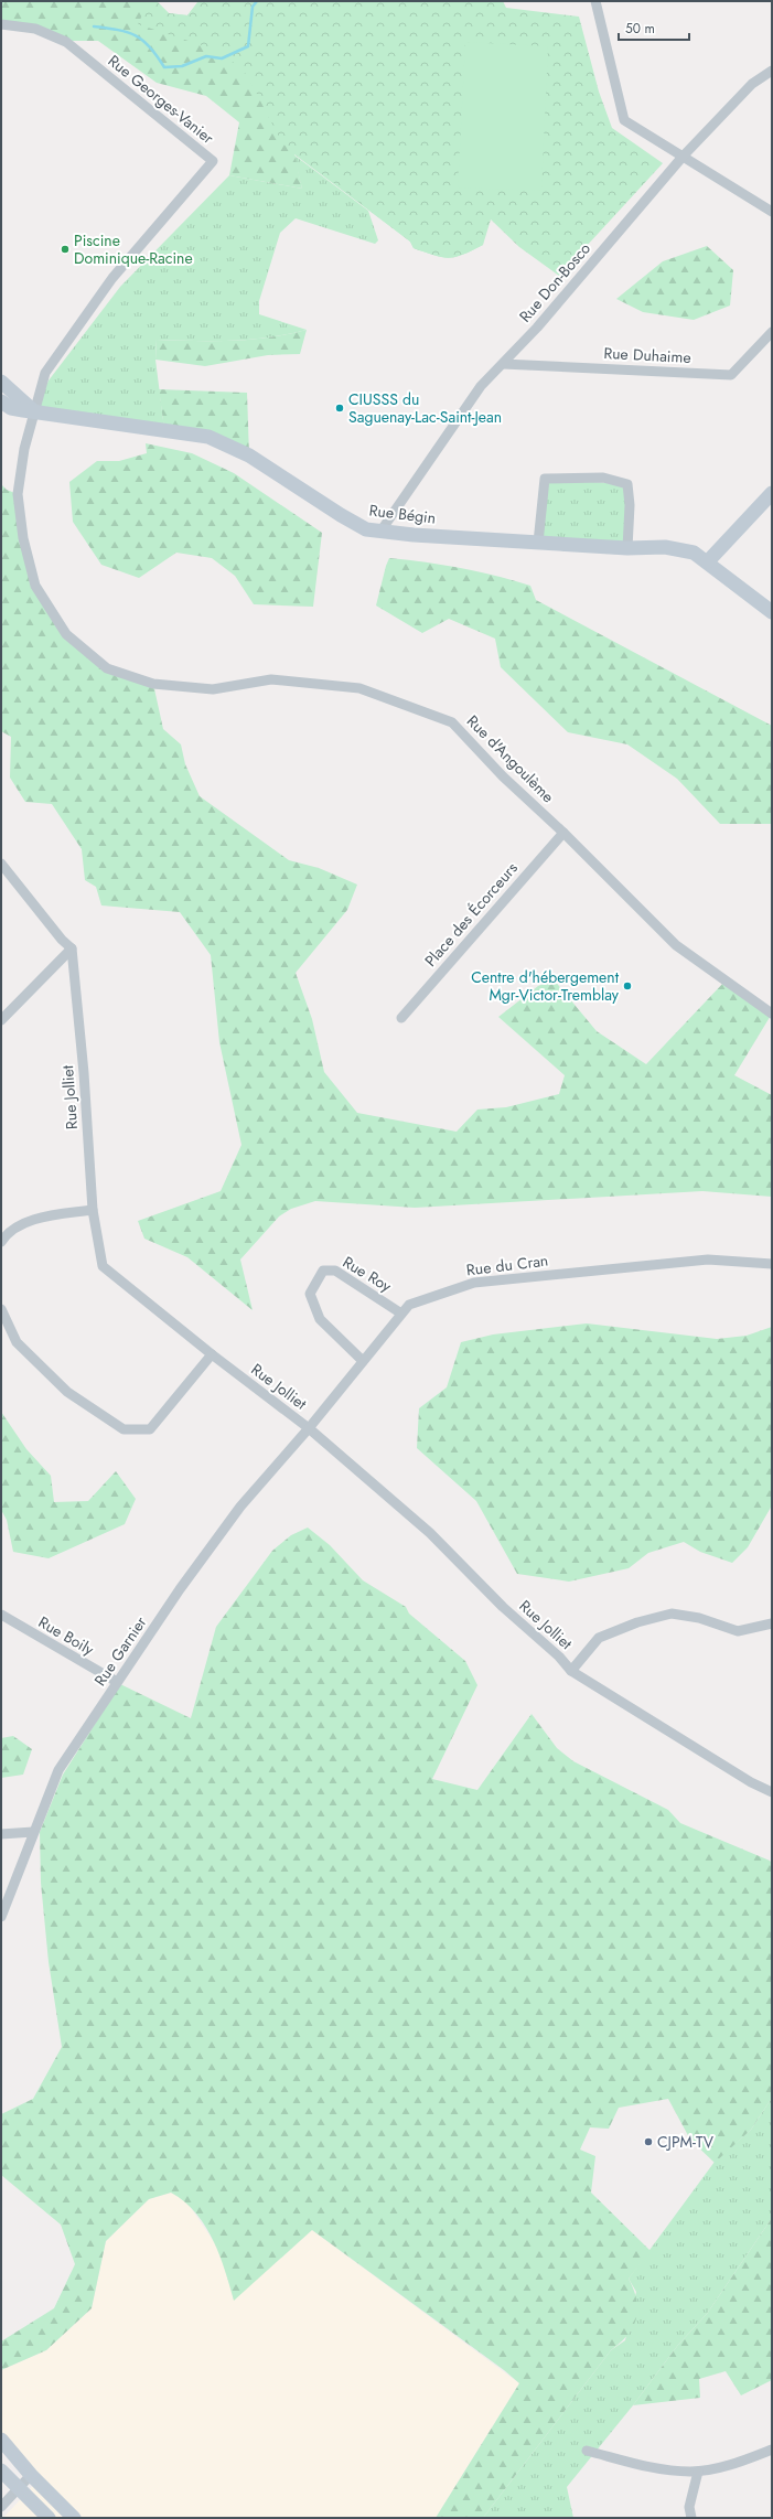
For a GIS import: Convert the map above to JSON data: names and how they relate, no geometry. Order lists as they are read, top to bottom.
{
  "streets": {
    "street": [
      "Rue Georges-Vanier",
      "Rue Don-Bosco",
      "Rue Duhaime",
      "Rue Bégin",
      "Rue d'Angoulème",
      "Place des Écorceurs",
      "Rue Jolliet",
      "Rue du Cran",
      "Rue Roy",
      "Rue Boily",
      "Rue Garnier"
    ]
  },
  "crossings": [
    ["Rue Georges-Vanier", "Rue Bégin"],
    ["Rue Georges-Vanier", "Rue d'Angoulème"],
    ["Rue Don-Bosco", "Rue Duhaime"],
    ["Rue Don-Bosco", "Rue Bégin"],
    ["Rue Bégin", "Rue d'Angoulème"],
    ["Rue d'Angoulème", "Place des Écorceurs"],
    ["Rue Jolliet", "Rue du Cran"],
    ["Rue Jolliet", "Rue Garnier"],
    ["Rue du Cran", "Rue Roy"],
    ["Rue du Cran", "Rue Garnier"],
    ["Rue Boily", "Rue Garnier"]
  ],
  "places": [
    "Piscine Dominique-Racine",
    "CIUSSS du Saguenay-Lac-Saint-Jean",
    "Centre d'hébergement Mgr-Victor-Tremblay",
    "CJPM-TV"
  ],
  "scale_bar": "50 m"
}
